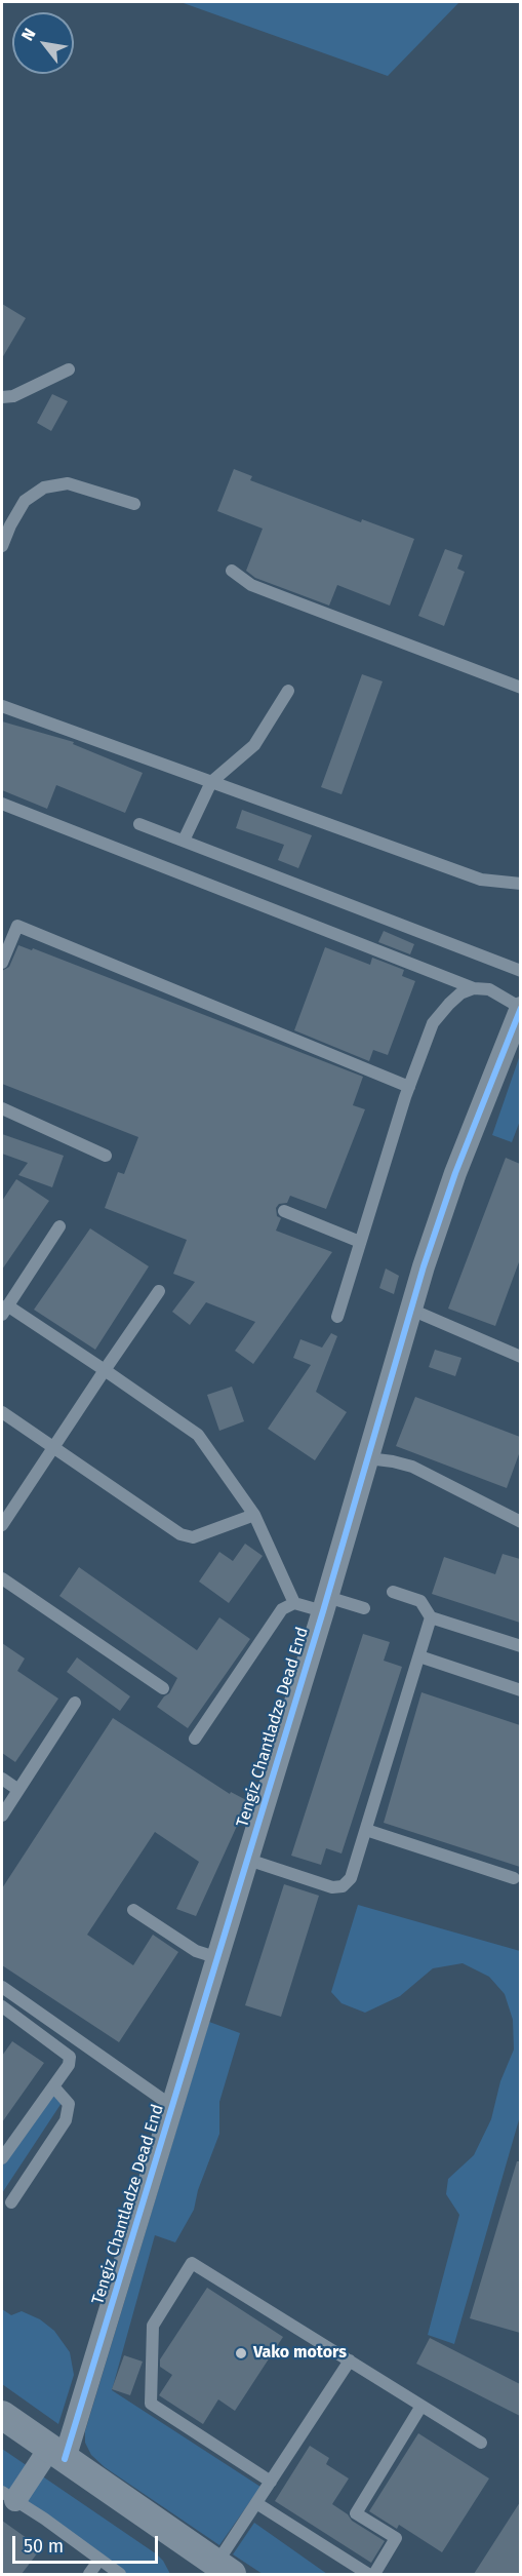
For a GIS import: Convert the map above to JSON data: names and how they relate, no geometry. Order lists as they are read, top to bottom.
{
  "streets": {
    "street": ["Tengiz Chantladze Dead End"]
  },
  "places": ["Vako motors"],
  "scale_bar": "50 m",
  "north": "top left"
}
